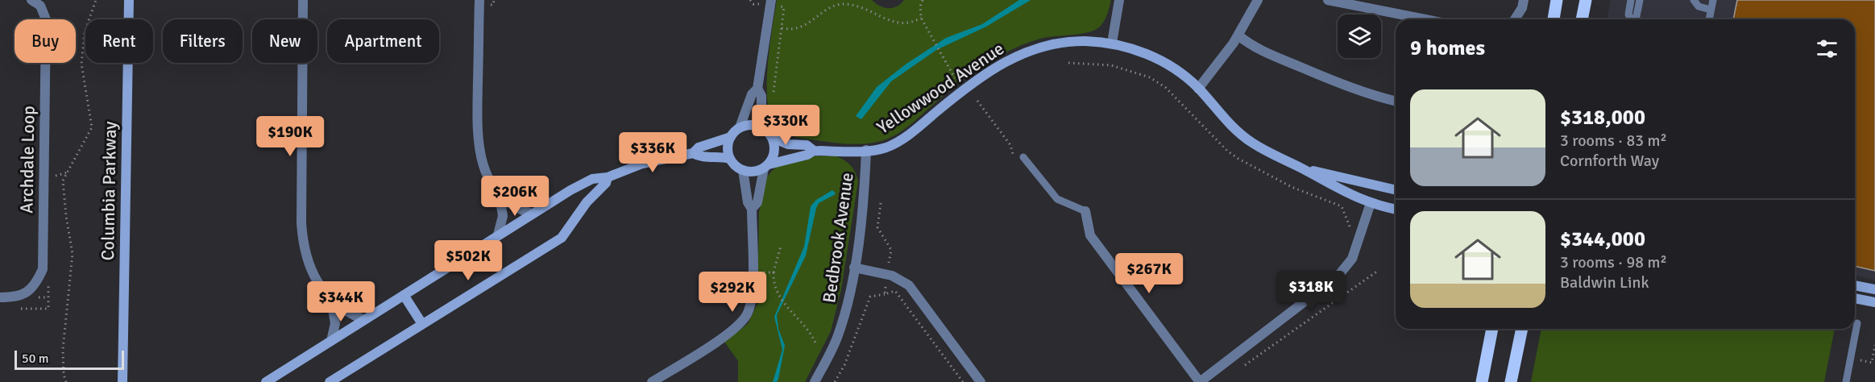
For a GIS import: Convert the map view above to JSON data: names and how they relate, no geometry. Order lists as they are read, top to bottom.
{
  "streets": {
    "street": [
      "Yellowwood Avenue",
      "Archdale Loop",
      "Columbia Parkway",
      "Bedbrook Avenue"
    ]
  },
  "crossings": [
    ["Yellowwood Avenue", "Bedbrook Avenue"]
  ],
  "scale_bar": "50 m",
  "page": {
    "chip": [
      "Buy",
      "Rent",
      "Filters",
      "New",
      "Apartment"
    ],
    "heading": "9 homes",
    "list": [
      {
        "name": "$318,000",
        "note": "3 rooms · 83 m² · Cornforth Way"
      },
      {
        "name": "$344,000",
        "note": "3 rooms · 98 m² · Baldwin Link"
      }
    ],
    "price": [
      "$330K",
      "$190K",
      "$336K",
      "$206K",
      "$502K",
      "$267K",
      "$318K",
      "$292K",
      "$344K"
    ],
    "scale": "50 m"
  }
}
